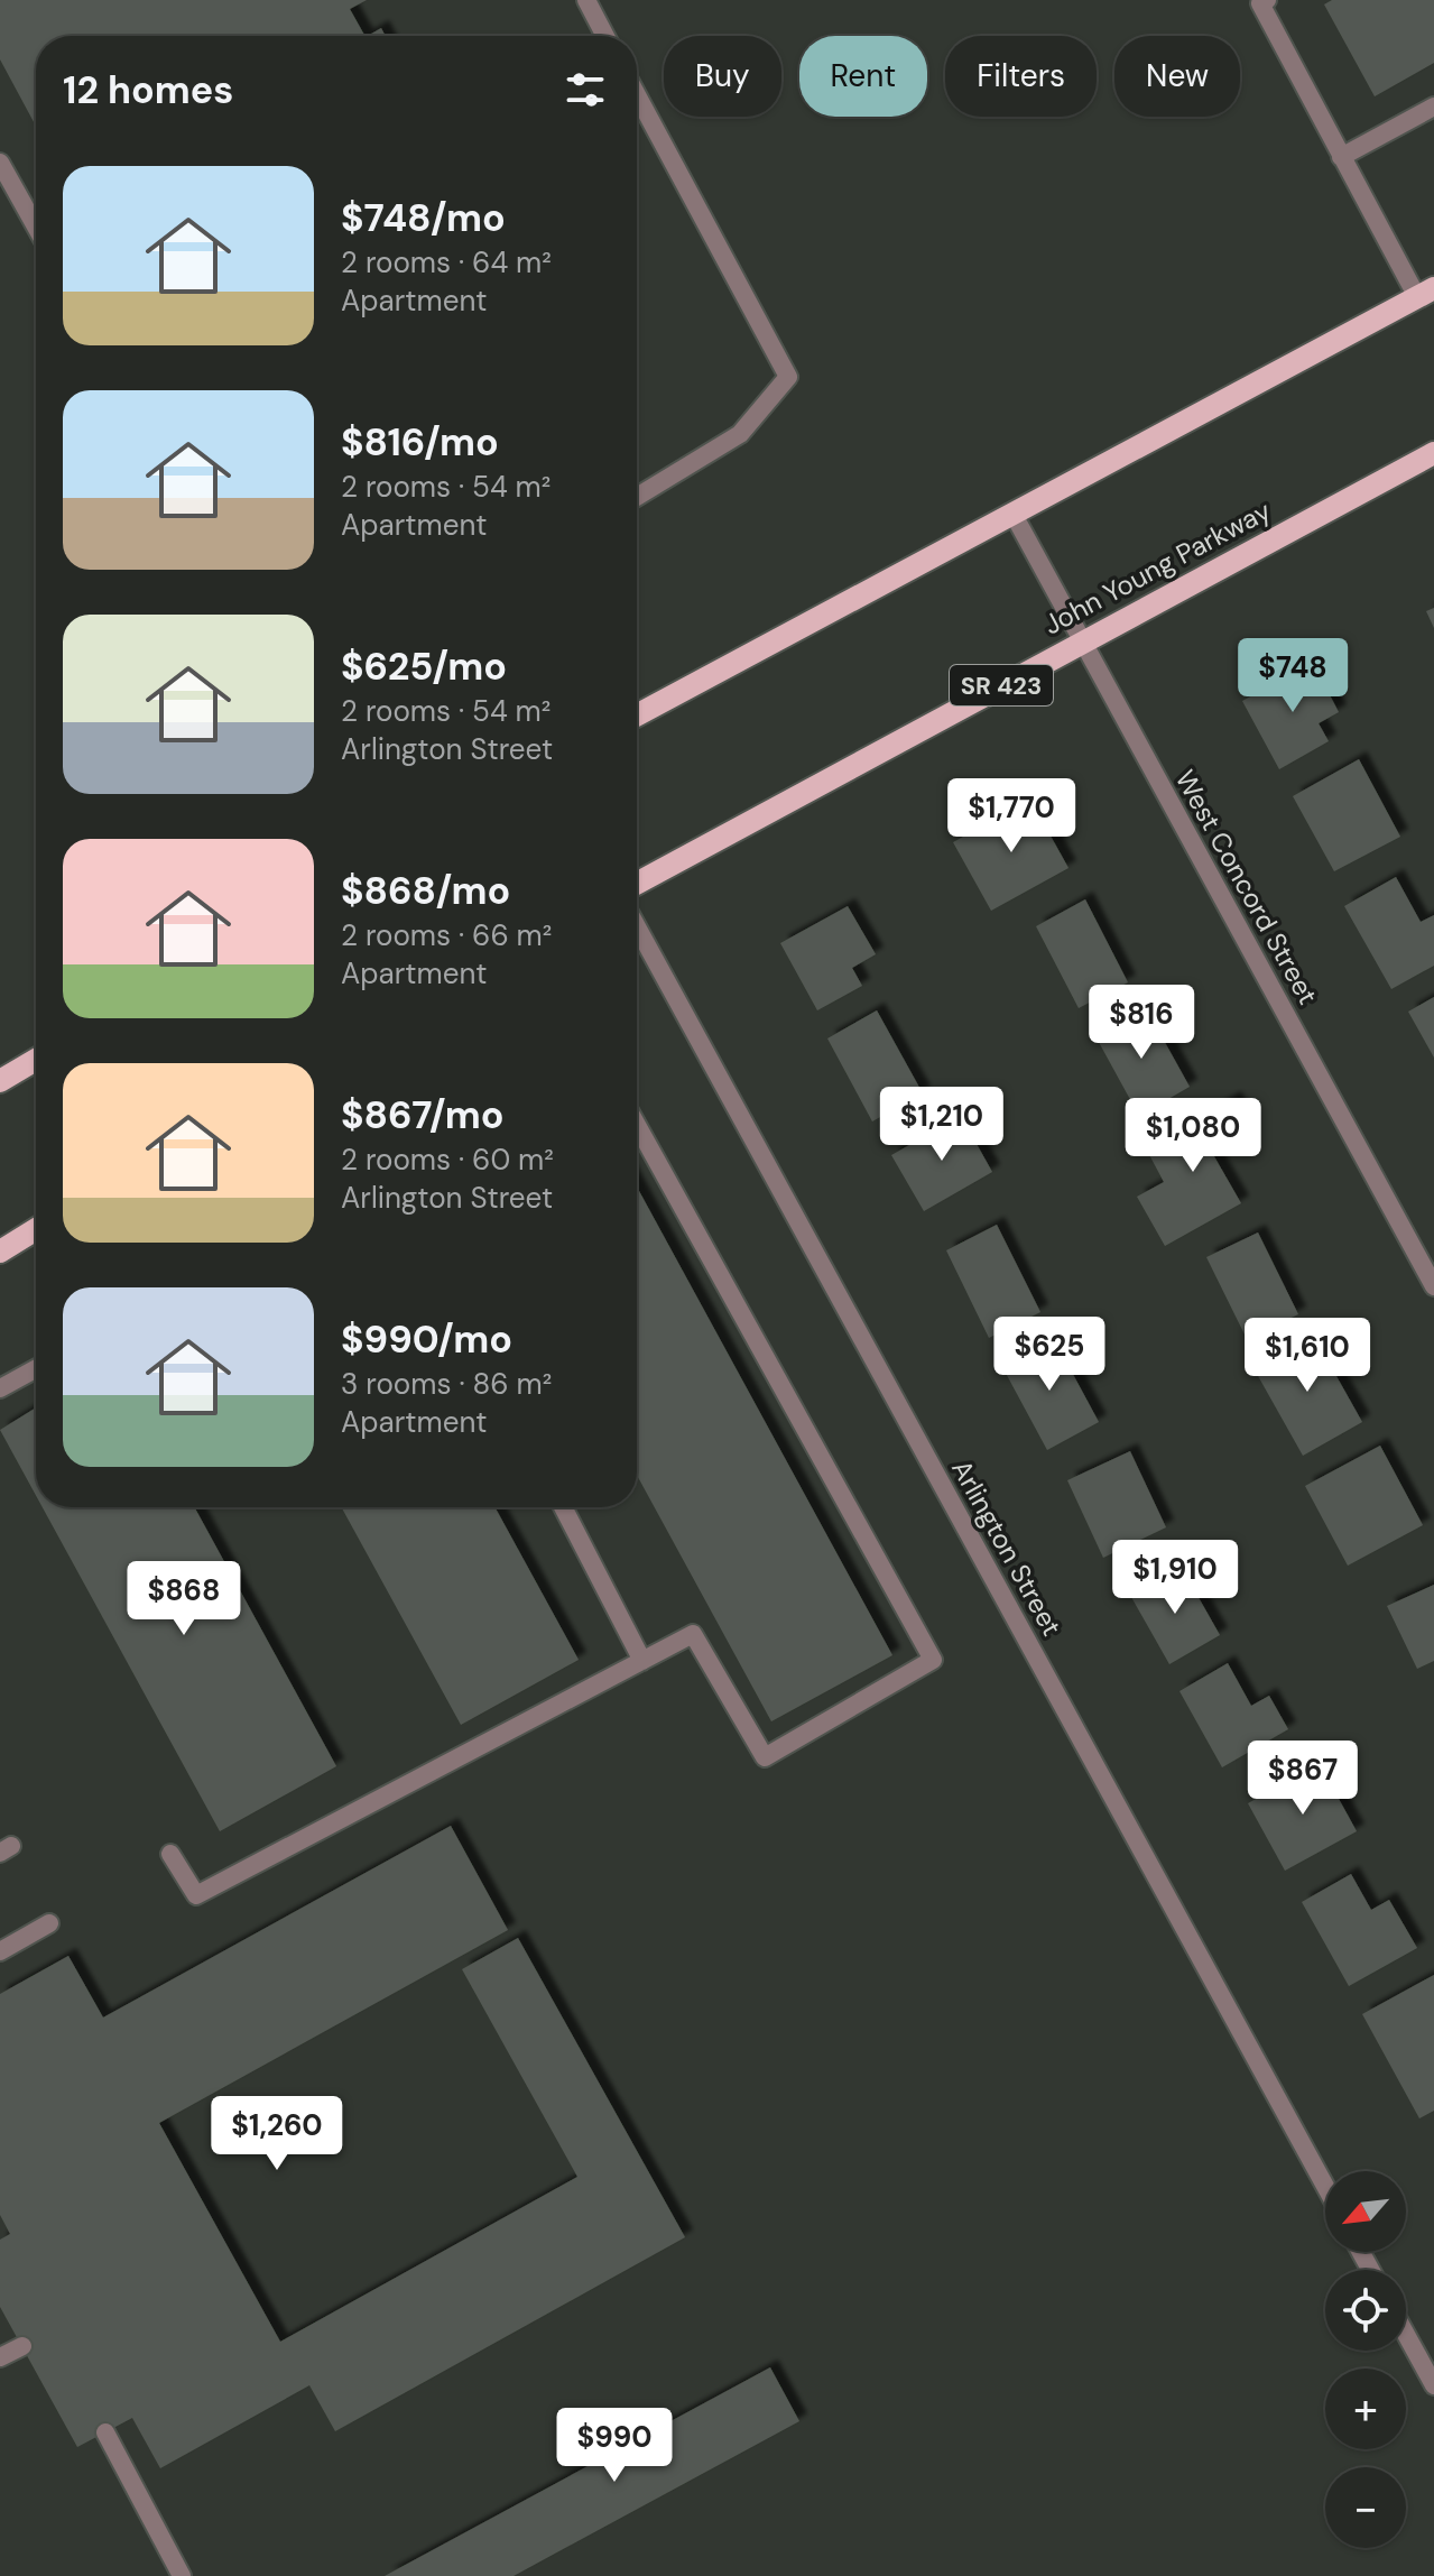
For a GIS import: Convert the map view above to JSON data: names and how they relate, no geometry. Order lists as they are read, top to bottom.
{
  "streets": {
    "main road": ["John Young Parkway", "SR 423"],
    "street": ["West Concord Street", "Arlington Street"]
  },
  "crossings": [
    ["John Young Parkway", "West Concord Street"]
  ],
  "north": "bottom left",
  "page": {
    "chip": [
      "Buy",
      "Rent",
      "Filters",
      "New"
    ],
    "heading": "12 homes",
    "list": [
      {
        "name": "$748/mo",
        "note": "2 rooms · 64 m² · Apartment"
      },
      {
        "name": "$816/mo",
        "note": "2 rooms · 54 m² · Apartment"
      },
      {
        "name": "$625/mo",
        "note": "2 rooms · 54 m² · Arlington Street"
      },
      {
        "name": "$868/mo",
        "note": "2 rooms · 66 m² · Apartment"
      },
      {
        "name": "$867/mo",
        "note": "2 rooms · 60 m² · Arlington Street"
      },
      {
        "name": "$990/mo",
        "note": "3 rooms · 86 m² · Apartment"
      }
    ],
    "price": [
      "$748",
      "$1,770",
      "$816",
      "$1,210",
      "$1,080",
      "$625",
      "$1,610",
      "$1,910",
      "$868",
      "$867",
      "$1,260",
      "$990"
    ],
    "map_buttons": ["+", "−"]
  }
}
